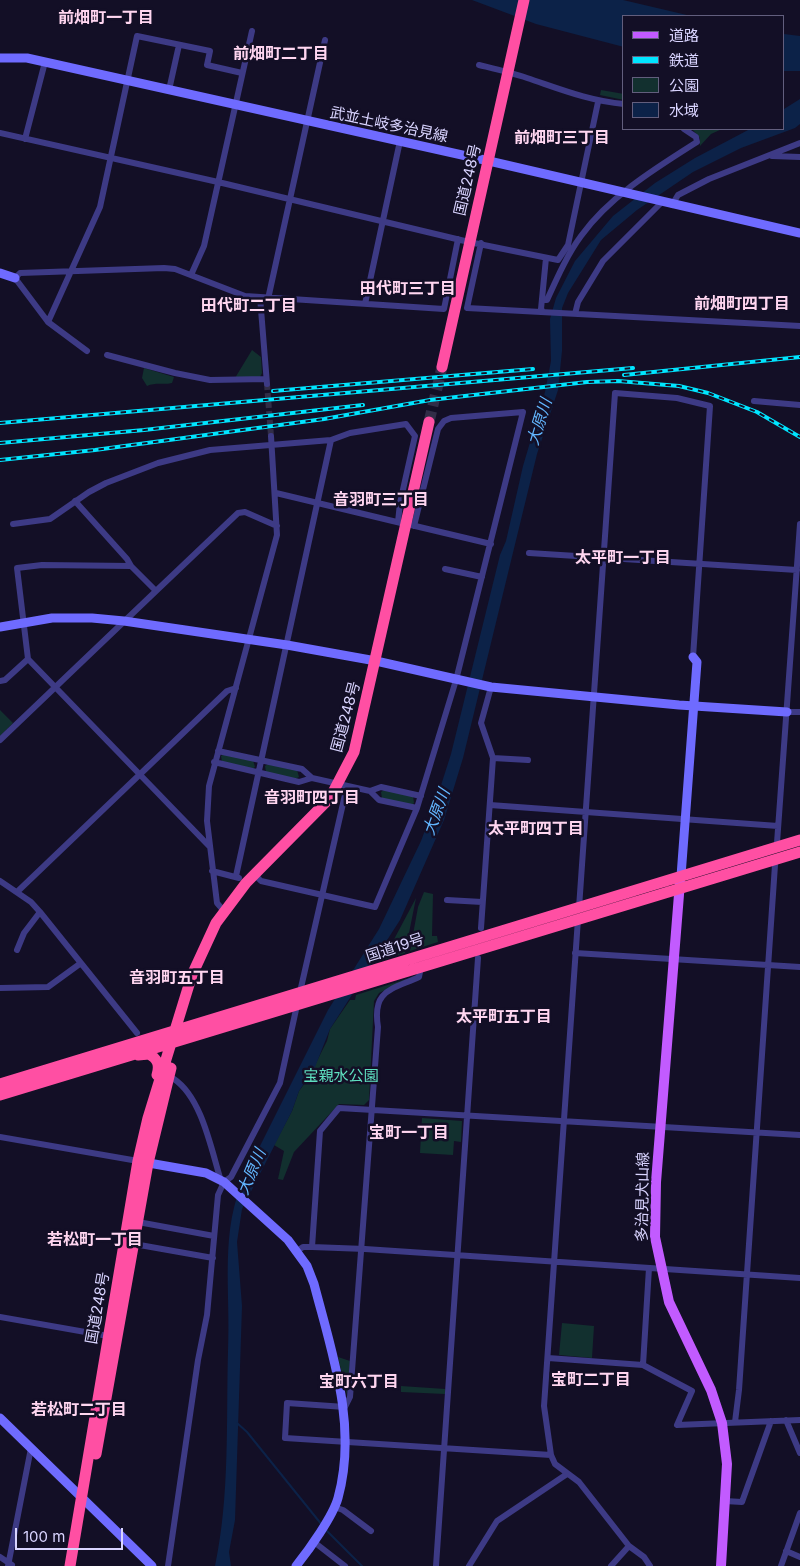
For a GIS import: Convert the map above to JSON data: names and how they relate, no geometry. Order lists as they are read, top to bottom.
{
  "streets": {
    "highway": ["国道248号", "国道19号"],
    "main road": ["多治見犬山線"],
    "street": ["武並土岐多治見線"]
  },
  "crossings": [
    ["武並土岐多治見線", "国道248号"],
    ["国道248号", "国道19号"],
    ["国道19号", "多治見犬山線"]
  ],
  "districts": [
    "前畑町一丁目",
    "前畑町二丁目",
    "前畑町三丁目",
    "田代町三丁目",
    "前畑町四丁目",
    "田代町二丁目",
    "音羽町三丁目",
    "太平町一丁目",
    "音羽町四丁目",
    "太平町四丁目",
    "音羽町五丁目",
    "太平町五丁目",
    "宝町一丁目",
    "若松町一丁目",
    "宝町二丁目",
    "宝町六丁目",
    "若松町二丁目"
  ],
  "water": ["大原川"],
  "parks": ["宝親水公園"],
  "legend": [
    "道路",
    "鉄道",
    "公園",
    "水域"
  ],
  "scale_bar": "100 m"
}
